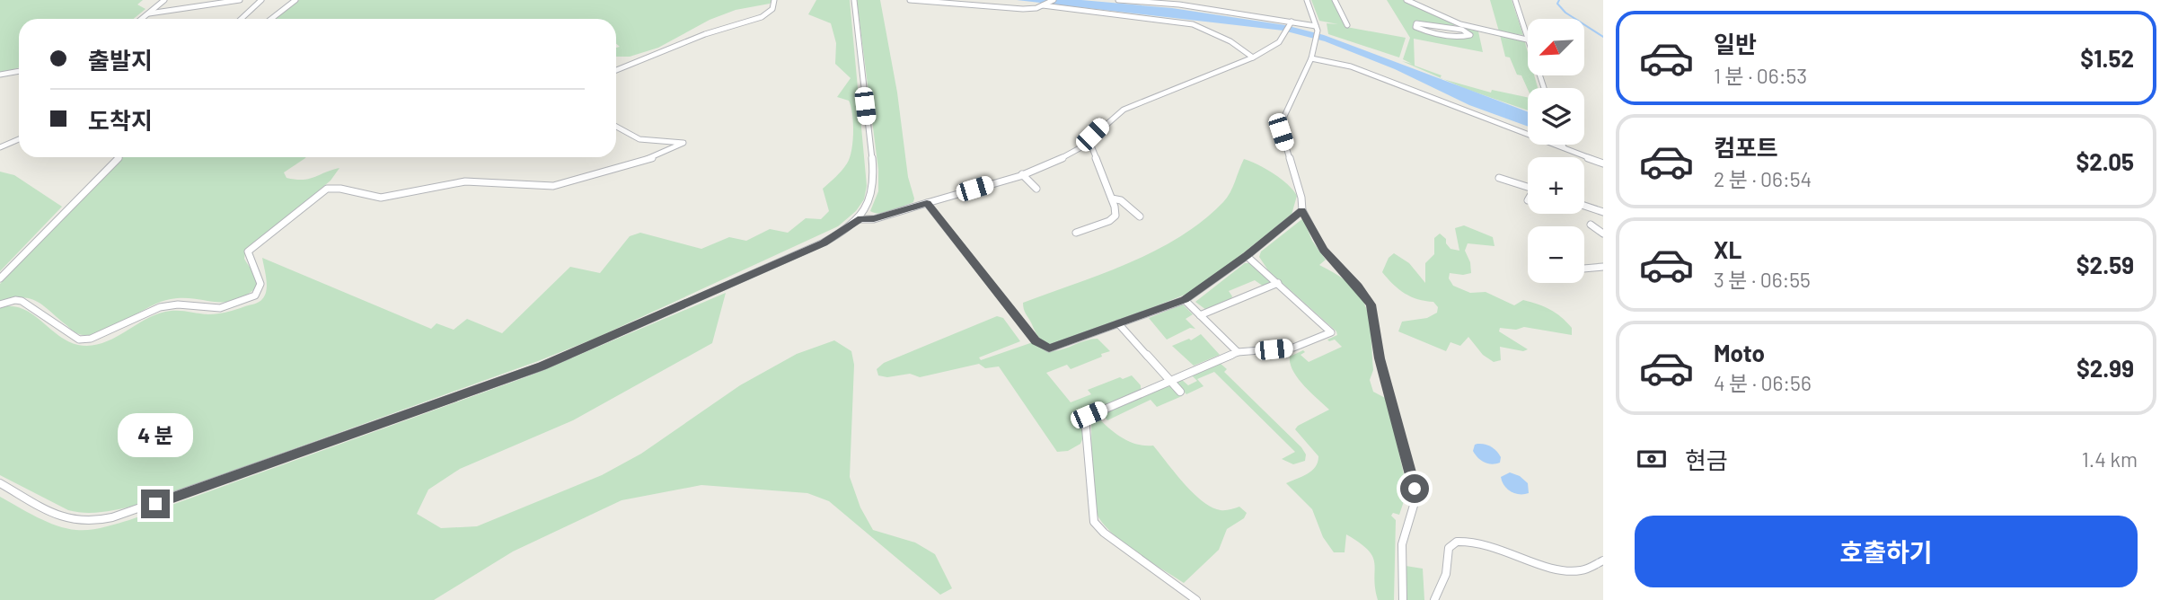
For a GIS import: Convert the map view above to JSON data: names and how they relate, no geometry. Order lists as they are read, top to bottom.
{
  "north": "bottom left",
  "page": {
    "list": [
      {
        "name": "일반",
        "note": "1 분 · 06:53",
        "value": "$1.52"
      },
      {
        "name": "컴포트",
        "note": "2 분 · 06:54",
        "value": "$2.05"
      },
      {
        "name": "XL",
        "note": "3 분 · 06:55",
        "value": "$2.59"
      },
      {
        "name": "Moto",
        "note": "4 분 · 06:56",
        "value": "$2.99"
      }
    ],
    "map_buttons": ["+", "−"],
    "banner": ["출발지", "도착지"],
    "bubble": "4 분",
    "pay": ["현금", "1.4 km"],
    "buttons": "호출하기"
  }
}
